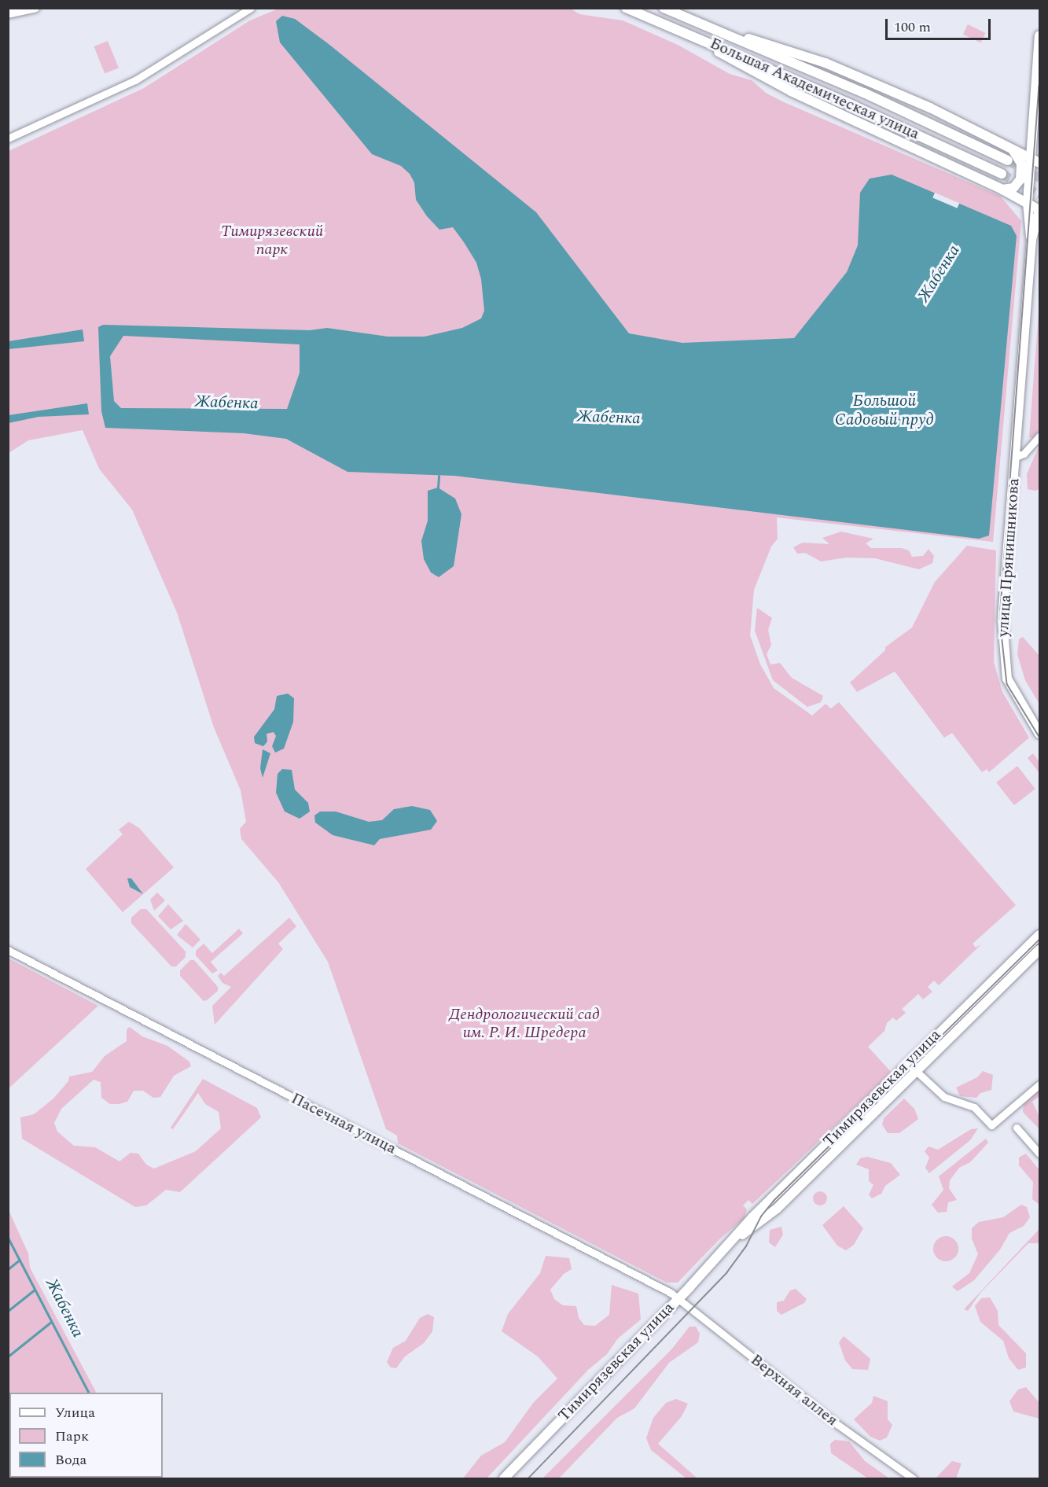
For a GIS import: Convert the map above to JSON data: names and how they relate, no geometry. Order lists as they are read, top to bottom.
{
  "streets": {
    "main road": ["Большая Академическая улица", "улица Прянишникова", "Тимирязевская улица"],
    "street": ["Пасечная улица", "Верхняя аллея"]
  },
  "crossings": [
    ["Тимирязевская улица", "Пасечная улица"],
    ["Тимирязевская улица", "Верхняя аллея"],
    ["Пасечная улица", "Верхняя аллея"]
  ],
  "water": ["Жабенка", "Большой Садовый пруд"],
  "parks": ["Тимирязевский парк", "Дендрологический сад им. Р. И. Шредера"],
  "legend": ["Улица", "Парк", "Вода"],
  "scale_bar": "100 m"
}
